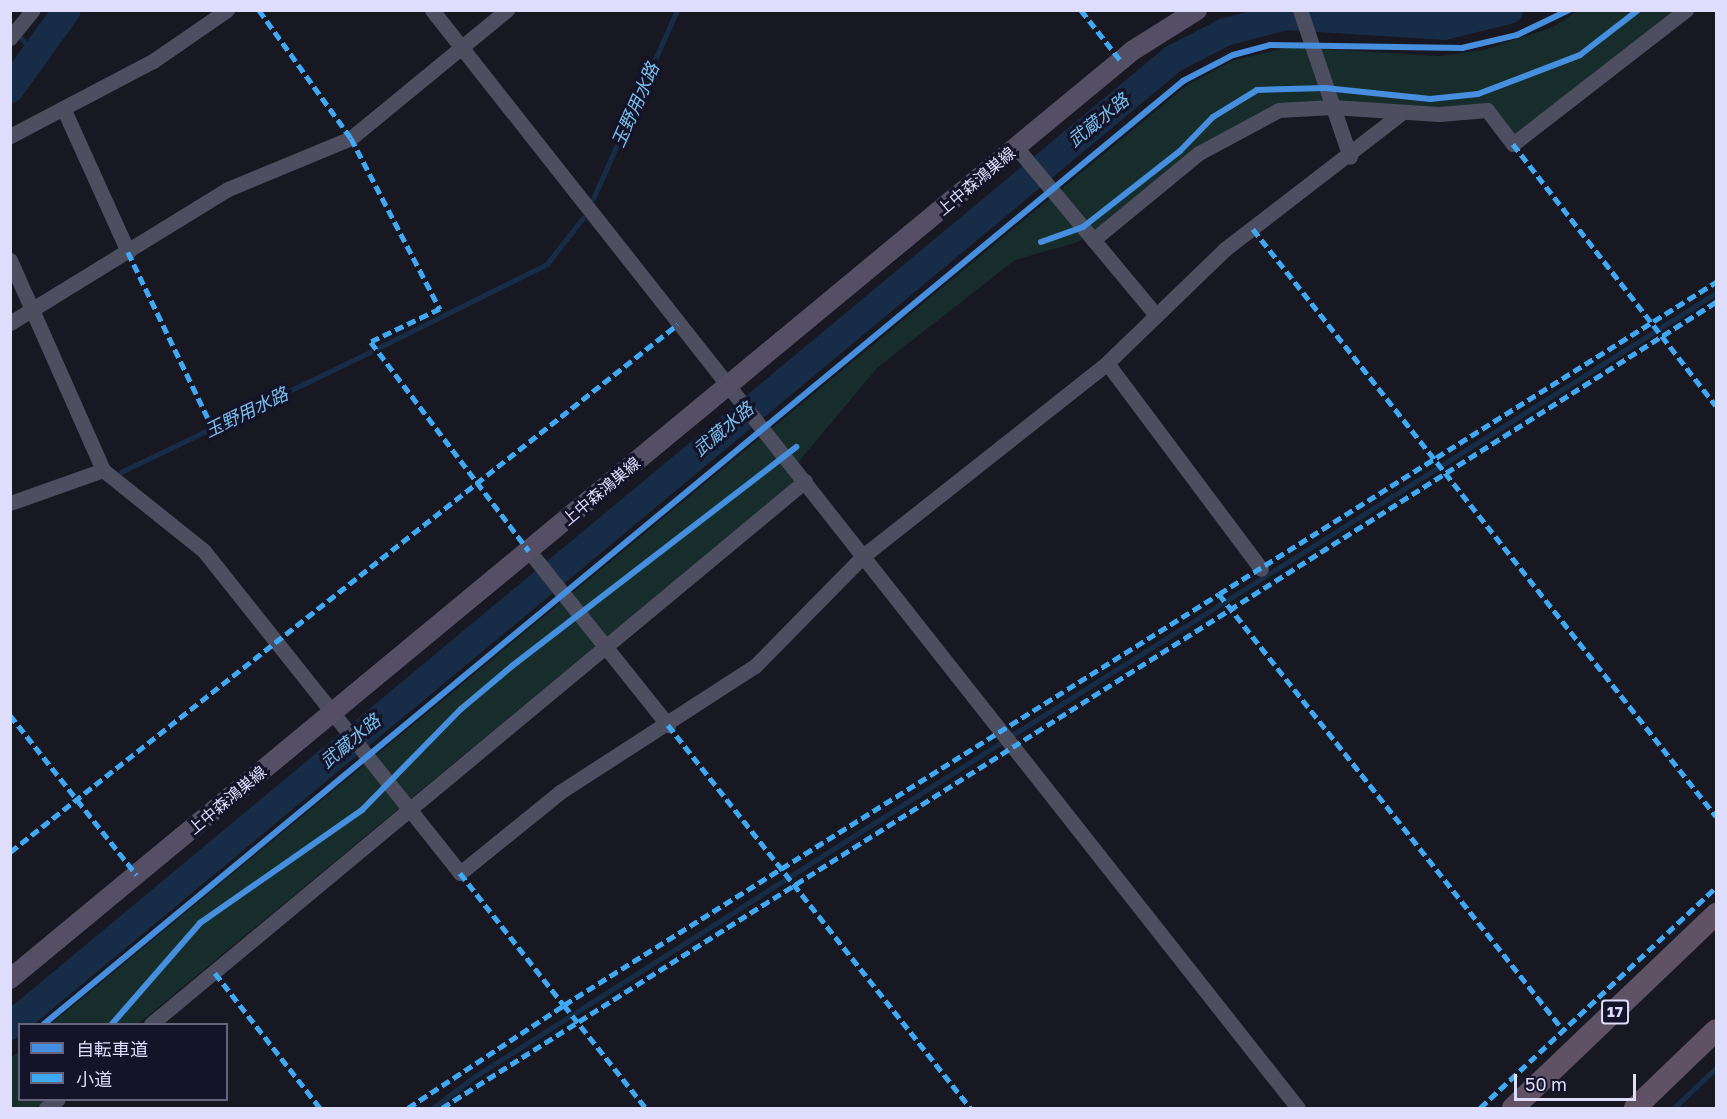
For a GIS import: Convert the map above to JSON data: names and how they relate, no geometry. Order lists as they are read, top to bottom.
{
  "streets": {
    "highway": ["17"],
    "main road": ["上中森鴻巣線"]
  },
  "water": ["玉野用水路", "武蔵水路"],
  "legend": ["自転車道", "小道"],
  "scale_bar": "50 m"
}
